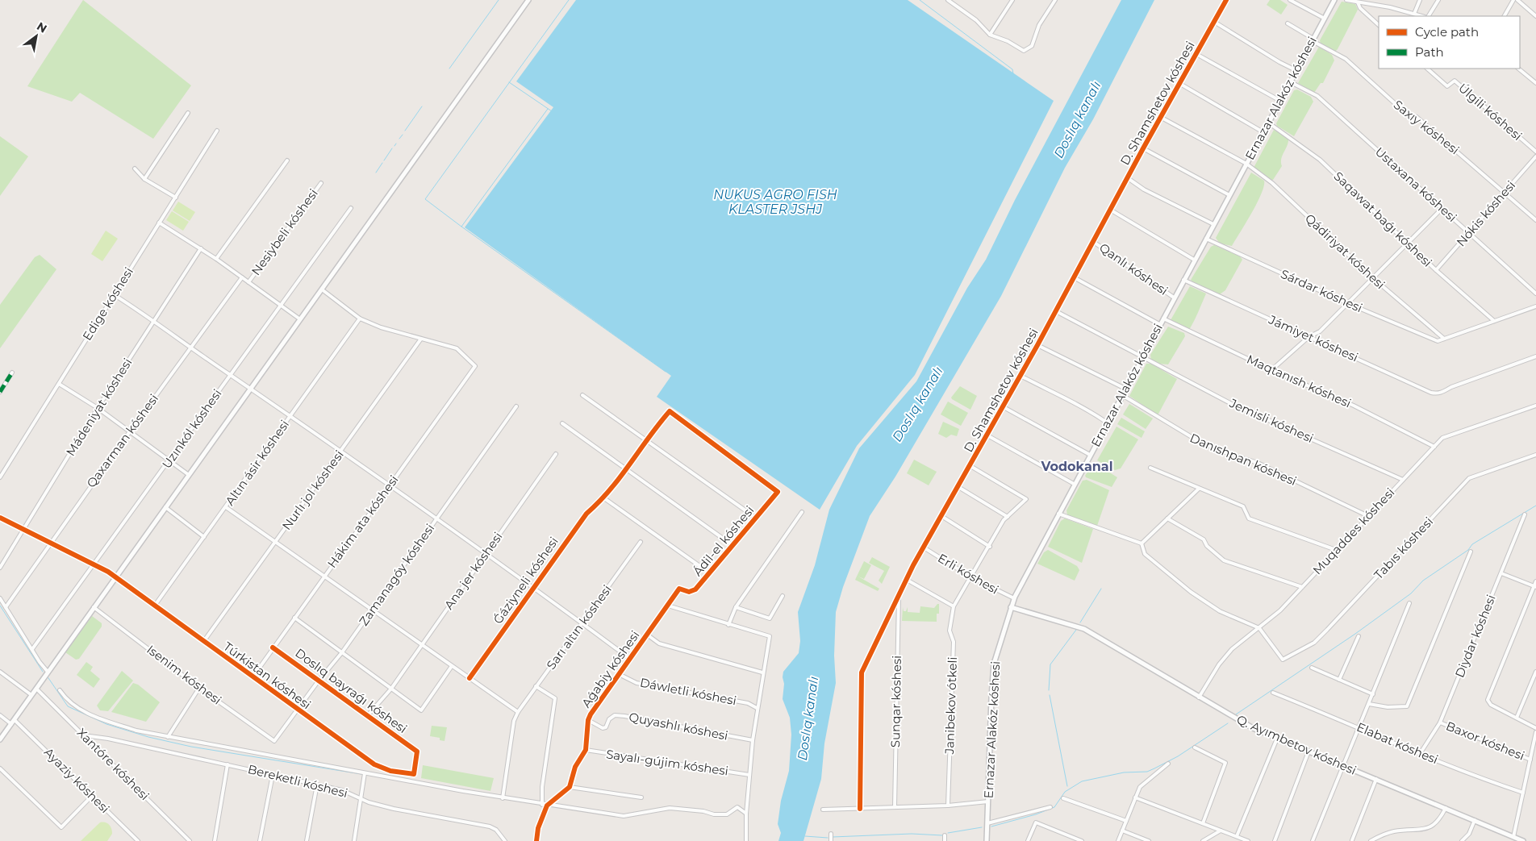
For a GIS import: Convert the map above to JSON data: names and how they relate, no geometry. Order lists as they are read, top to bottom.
{
  "streets": {
    "main road": ["Ernazar Alakóz kóshesi", "Q. Ayımbetov kóshesi"],
    "street": [
      "D. Shamshetov kóshesi",
      "Úlgili kóshesi",
      "Saxıy kóshesi",
      "Ustaxana kóshesi",
      "Nókis kóshesi",
      "Saqawat baǵı kóshesi",
      "Nesiybeli kóshesi",
      "Qádiriyat kóshesi",
      "Qanlı kóshesi",
      "Sárdar kóshesi",
      "Edige kóshesi",
      "Jámiyet kóshesi",
      "Maqtanısh kóshesi",
      "Mádeniyat kóshesi",
      "Jemisli kóshesi",
      "Uzınkól kóshesi",
      "Qaxarman kóshesi",
      "Danıshpan kóshesi",
      "Altın ásir kóshesi",
      "Nurlı jol kóshesi",
      "Hákim ata kóshesi",
      "Muqaddes kóshesi",
      "Ádil-el kóshesi",
      "Tabıs kóshesi",
      "Ana jer kóshesi",
      "Erli kóshesi",
      "Zamanagóy kóshesi",
      "Ǵáziyneli kóshesi",
      "Sarı altın kóshesi",
      "Diydar kóshesi",
      "Aǵabiy kóshesi",
      "Isenim kóshesi",
      "Túrkistan kóshesi",
      "Doslıq bayraǵı kóshesi",
      "Dáwletli kóshesi",
      "Sunqar kóshesi",
      "Janibekov ótkeli",
      "Quyashlı kóshesi",
      "Baxor kóshesi",
      "Elabat kóshesi",
      "Sayalı-gújim kóshesi",
      "Xantóre kóshesi",
      "Ayaziy kóshesi",
      "Bereketli kóshesi"
    ]
  },
  "crossings": [
    ["Ernazar Alakóz kóshesi", "Saxıy kóshesi"],
    ["Ernazar Alakóz kóshesi", "Ustaxana kóshesi"],
    ["Ernazar Alakóz kóshesi", "Saqawat baǵı kóshesi"],
    ["Ernazar Alakóz kóshesi", "Qádiriyat kóshesi"],
    ["Ernazar Alakóz kóshesi", "Qanlı kóshesi"],
    ["Ernazar Alakóz kóshesi", "Sárdar kóshesi"],
    ["Ernazar Alakóz kóshesi", "Jámiyet kóshesi"],
    ["Ernazar Alakóz kóshesi", "Maqtanısh kóshesi"],
    ["Ernazar Alakóz kóshesi", "Jemisli kóshesi"],
    ["Ernazar Alakóz kóshesi", "Danıshpan kóshesi"],
    ["Ernazar Alakóz kóshesi", "Erli kóshesi"],
    ["Ernazar Alakóz kóshesi", "Q. Ayımbetov kóshesi"],
    ["D. Shamshetov kóshesi", "Qádiriyat kóshesi"],
    ["D. Shamshetov kóshesi", "Qanlı kóshesi"],
    ["D. Shamshetov kóshesi", "Jemisli kóshesi"],
    ["D. Shamshetov kóshesi", "Erli kóshesi"],
    ["D. Shamshetov kóshesi", "Sunqar kóshesi"],
    ["Saxıy kóshesi", "Nókis kóshesi"],
    ["Ustaxana kóshesi", "Nókis kóshesi"],
    ["Nókis kóshesi", "Saqawat baǵı kóshesi"],
    ["Qádiriyat kóshesi", "Sárdar kóshesi"],
    ["Maqtanısh kóshesi", "Muqaddes kóshesi"],
    ["Mádeniyat kóshesi", "Túrkistan kóshesi"],
    ["Jemisli kóshesi", "Muqaddes kóshesi"],
    ["Uzınkól kóshesi", "Túrkistan kóshesi"],
    ["Qaxarman kóshesi", "Túrkistan kóshesi"],
    ["Danıshpan kóshesi", "Muqaddes kóshesi"],
    ["Altın ásir kóshesi", "Túrkistan kóshesi"],
    ["Nurlı jol kóshesi", "Hákim ata kóshesi"],
    ["Nurlı jol kóshesi", "Túrkistan kóshesi"],
    ["Hákim ata kóshesi", "Túrkistan kóshesi"],
    ["Hákim ata kóshesi", "Doslıq bayraǵı kóshesi"],
    ["Muqaddes kóshesi", "Tabıs kóshesi"],
    ["Muqaddes kóshesi", "Q. Ayımbetov kóshesi"],
    ["Ádil-el kóshesi", "Ǵáziyneli kóshesi"],
    ["Ádil-el kóshesi", "Aǵabiy kóshesi"],
    ["Ana jer kóshesi", "Doslıq bayraǵı kóshesi"],
    ["Zamanagóy kóshesi", "Isenim kóshesi"],
    ["Zamanagóy kóshesi", "Túrkistan kóshesi"],
    ["Zamanagóy kóshesi", "Doslıq bayraǵı kóshesi"],
    ["Diydar kóshesi", "Baxor kóshesi"],
    ["Diydar kóshesi", "Elabat kóshesi"],
    ["Aǵabiy kóshesi", "Dáwletli kóshesi"],
    ["Aǵabiy kóshesi", "Quyashlı kóshesi"],
    ["Aǵabiy kóshesi", "Sayalı-gújim kóshesi"],
    ["Túrkistan kóshesi", "Doslıq bayraǵı kóshesi"],
    ["Xantóre kóshesi", "Bereketli kóshesi"]
  ],
  "districts": ["Vodokanal"],
  "water": ["Doslıq kanalı", "NUKUS AGRO FISH KLASTER JSHJ"],
  "legend": ["Cycle path", "Path"],
  "north": "top right"
}
